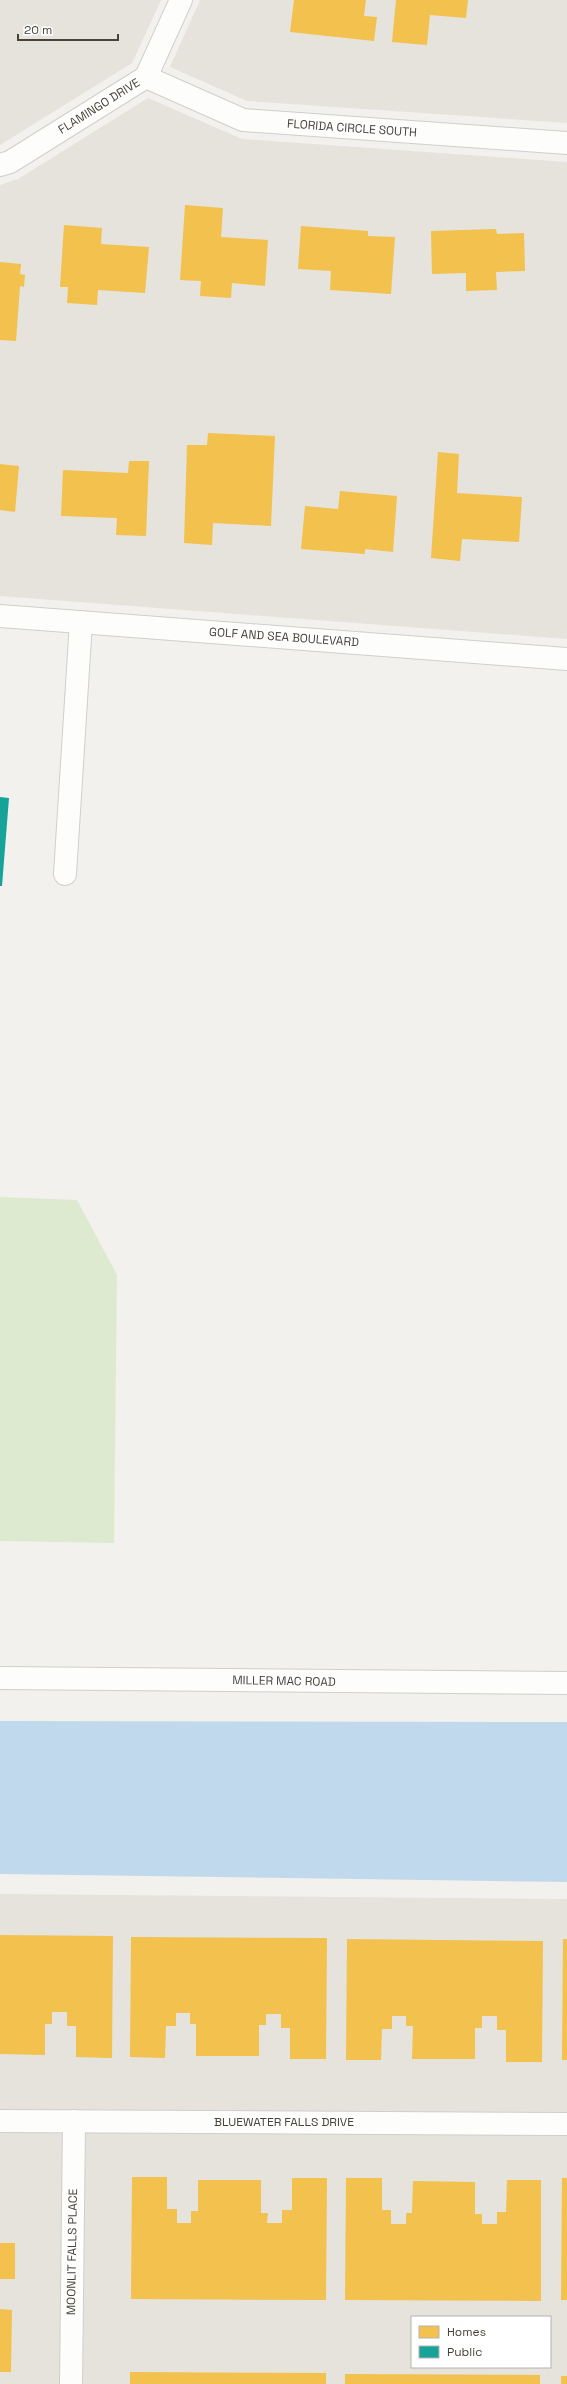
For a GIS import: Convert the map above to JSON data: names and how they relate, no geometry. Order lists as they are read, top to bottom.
{
  "streets": {
    "street": [
      "FLAMINGO DRIVE",
      "FLORIDA CIRCLE SOUTH",
      "GOLF AND SEA BOULEVARD",
      "MILLER MAC ROAD",
      "BLUEWATER FALLS DRIVE",
      "MOONLIT FALLS PLACE"
    ]
  },
  "crossings": [
    ["FLAMINGO DRIVE", "FLORIDA CIRCLE SOUTH"],
    ["BLUEWATER FALLS DRIVE", "MOONLIT FALLS PLACE"]
  ],
  "legend": ["Homes", "Public"],
  "scale_bar": "20 m"
}
